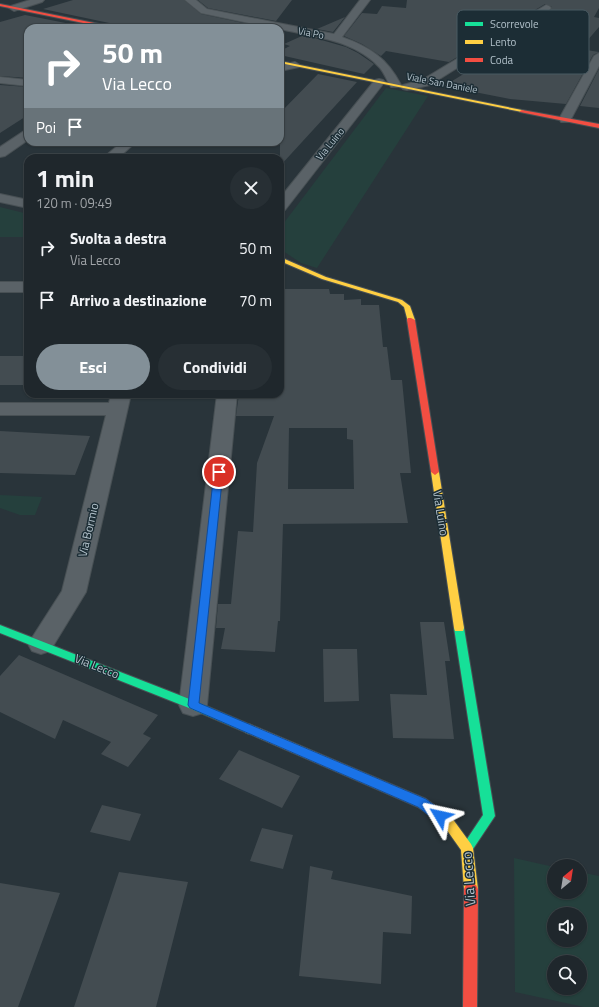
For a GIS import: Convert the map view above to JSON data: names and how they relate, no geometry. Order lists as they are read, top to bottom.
{
  "streets": {
    "street": [
      "Via Po",
      "Viale San Daniele",
      "Via Luino",
      "Via Bormio",
      "Via Lecco"
    ]
  },
  "crossings": [
    ["Via Po", "Viale San Daniele"],
    ["Viale San Daniele", "Via Luino"],
    ["Via Luino", "Via Lecco"],
    ["Via Bormio", "Via Lecco"]
  ],
  "legend": ["Scorrevole", "Lento", "Coda"],
  "north": "top right",
  "page": {
    "turn": ["50 m", "Via Lecco"],
    "then": "Poi",
    "heading": ["1 min", "120 m · 09:49"],
    "list": [
      {
        "name": "Svolta a destra",
        "note": "Via Lecco",
        "value": "50 m"
      },
      {
        "name": "Arrivo a destinazione",
        "value": "70 m"
      }
    ],
    "buttons": ["Esci", "Condividi"]
  }
}
